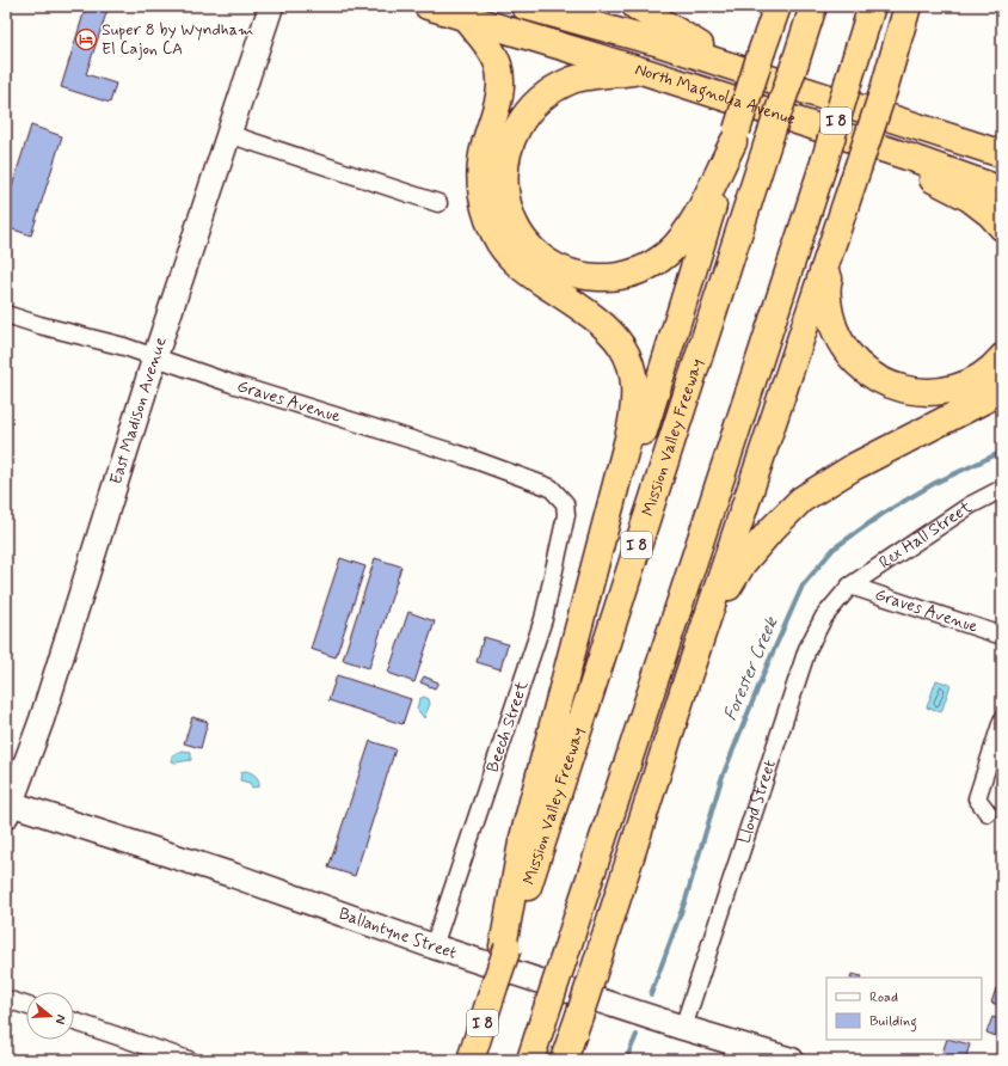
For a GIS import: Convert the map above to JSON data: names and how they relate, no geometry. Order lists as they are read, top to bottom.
{
  "streets": {
    "highway": ["North Magnolia Avenue", "I 8", "Mission Valley Freeway"],
    "street": [
      "Graves Avenue",
      "East Madison Avenue",
      "Rex Hall Street",
      "Beech Street",
      "Lloyd Street",
      "Ballantyne Street"
    ]
  },
  "crossings": [
    ["Graves Avenue", "East Madison Avenue"],
    ["Graves Avenue", "Rex Hall Street"],
    ["Graves Avenue", "Beech Street"],
    ["Graves Avenue", "Lloyd Street"],
    ["East Madison Avenue", "Ballantyne Street"],
    ["Rex Hall Street", "Lloyd Street"],
    ["Beech Street", "Ballantyne Street"],
    ["Lloyd Street", "Ballantyne Street"]
  ],
  "water": ["Forester Creek"],
  "places": {
    "hotel": ["Super 8 by Wyndham El Cajon CA"]
  },
  "legend": ["Road", "Building"],
  "north": "right"
}
